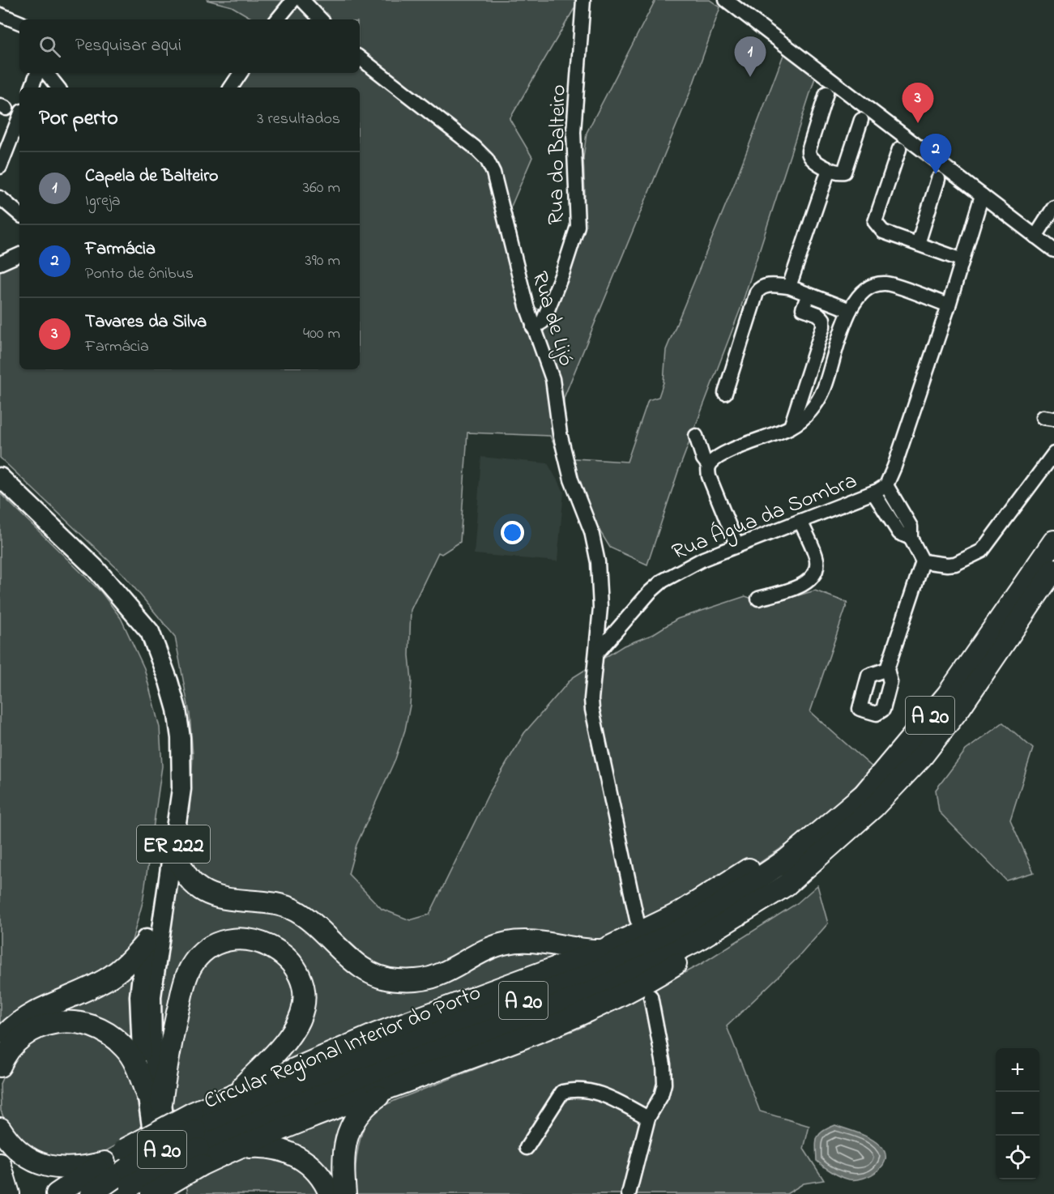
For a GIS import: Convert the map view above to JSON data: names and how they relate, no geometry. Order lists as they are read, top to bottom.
{
  "streets": {
    "highway": ["A 20", "Circular Regional Interior do Porto"],
    "main road": ["ER 222"],
    "street": ["Rua do Balteiro", "Rua de Lijó", "Rua Água da Sombra"]
  },
  "crossings": [
    ["Rua do Balteiro", "Rua de Lijó"],
    ["Rua de Lijó", "Rua Água da Sombra"]
  ],
  "page": {
    "search": "Pesquisar aqui",
    "pins": ["1", "3", "2"],
    "heading": ["Por perto", "3 resultados"],
    "list": [
      {
        "mark": "1",
        "name": "Capela de Balteiro",
        "note": "Igreja",
        "value": "360 m"
      },
      {
        "mark": "2",
        "name": "Farmácia",
        "note": "Ponto de ônibus",
        "value": "390 m"
      },
      {
        "mark": "3",
        "name": "Tavares da Silva",
        "note": "Farmácia",
        "value": "400 m"
      }
    ],
    "map_buttons": ["+", "−"]
  }
}
